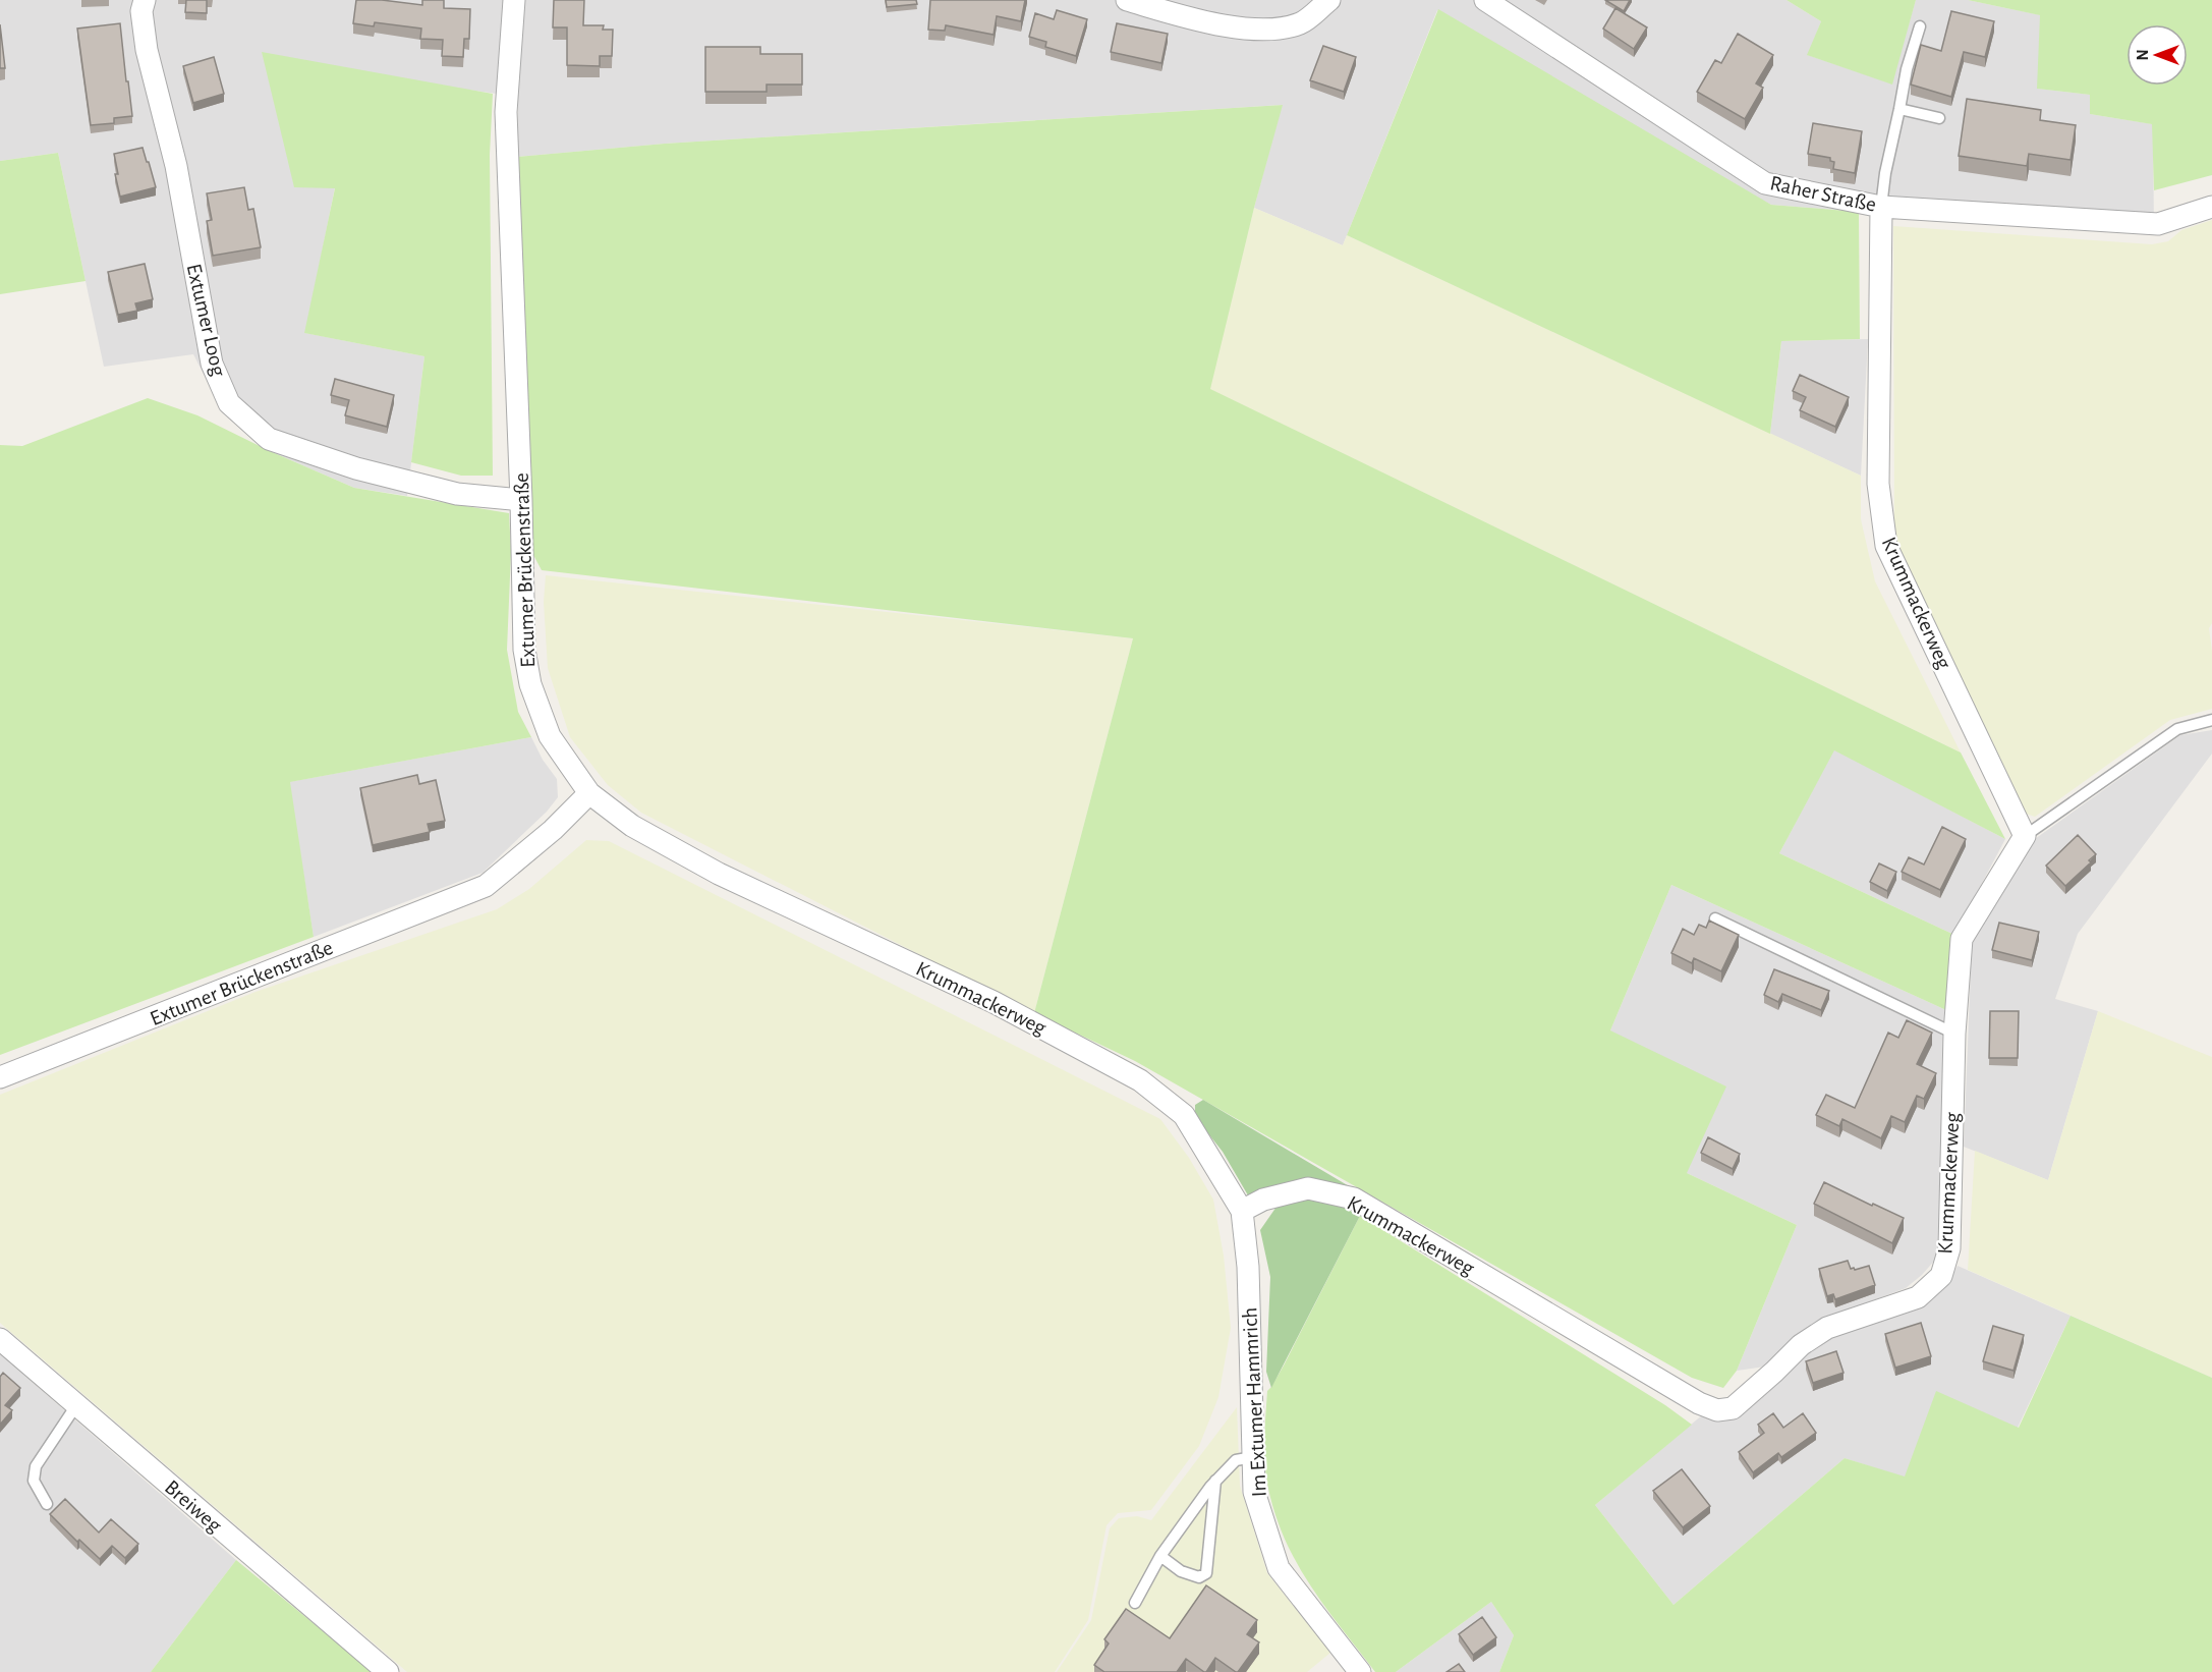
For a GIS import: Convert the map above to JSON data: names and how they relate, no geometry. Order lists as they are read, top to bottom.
{
  "streets": {
    "street": [
      "Raher Straße",
      "Extumer Loog",
      "Extumer Brückenstraße",
      "Krummackerweg",
      "Im Extumer Hammrich",
      "Breiweg"
    ]
  },
  "crossings": [
    ["Raher Straße", "Krummackerweg"],
    ["Extumer Loog", "Extumer Brückenstraße"],
    ["Extumer Brückenstraße", "Krummackerweg"],
    ["Krummackerweg", "Im Extumer Hammrich"]
  ],
  "north": "left"
}
